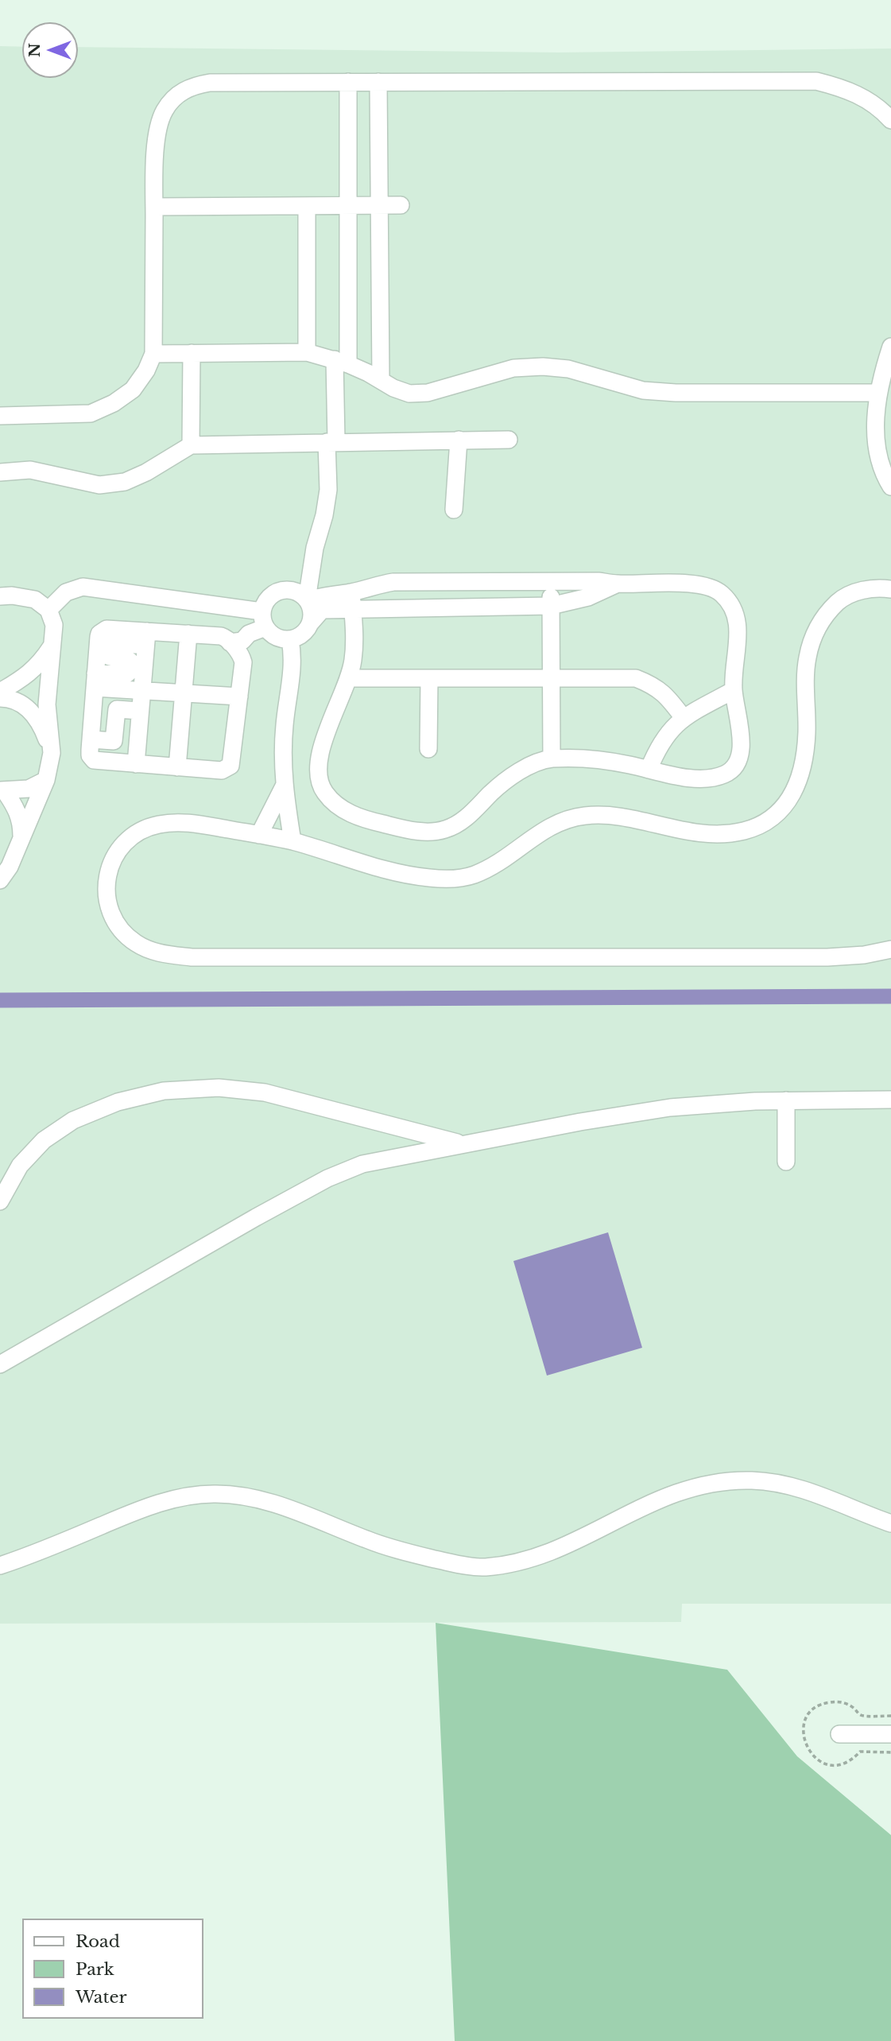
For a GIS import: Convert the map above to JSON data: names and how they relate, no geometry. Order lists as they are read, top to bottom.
{
  "legend": ["Road", "Park", "Water"],
  "north": "left"
}
